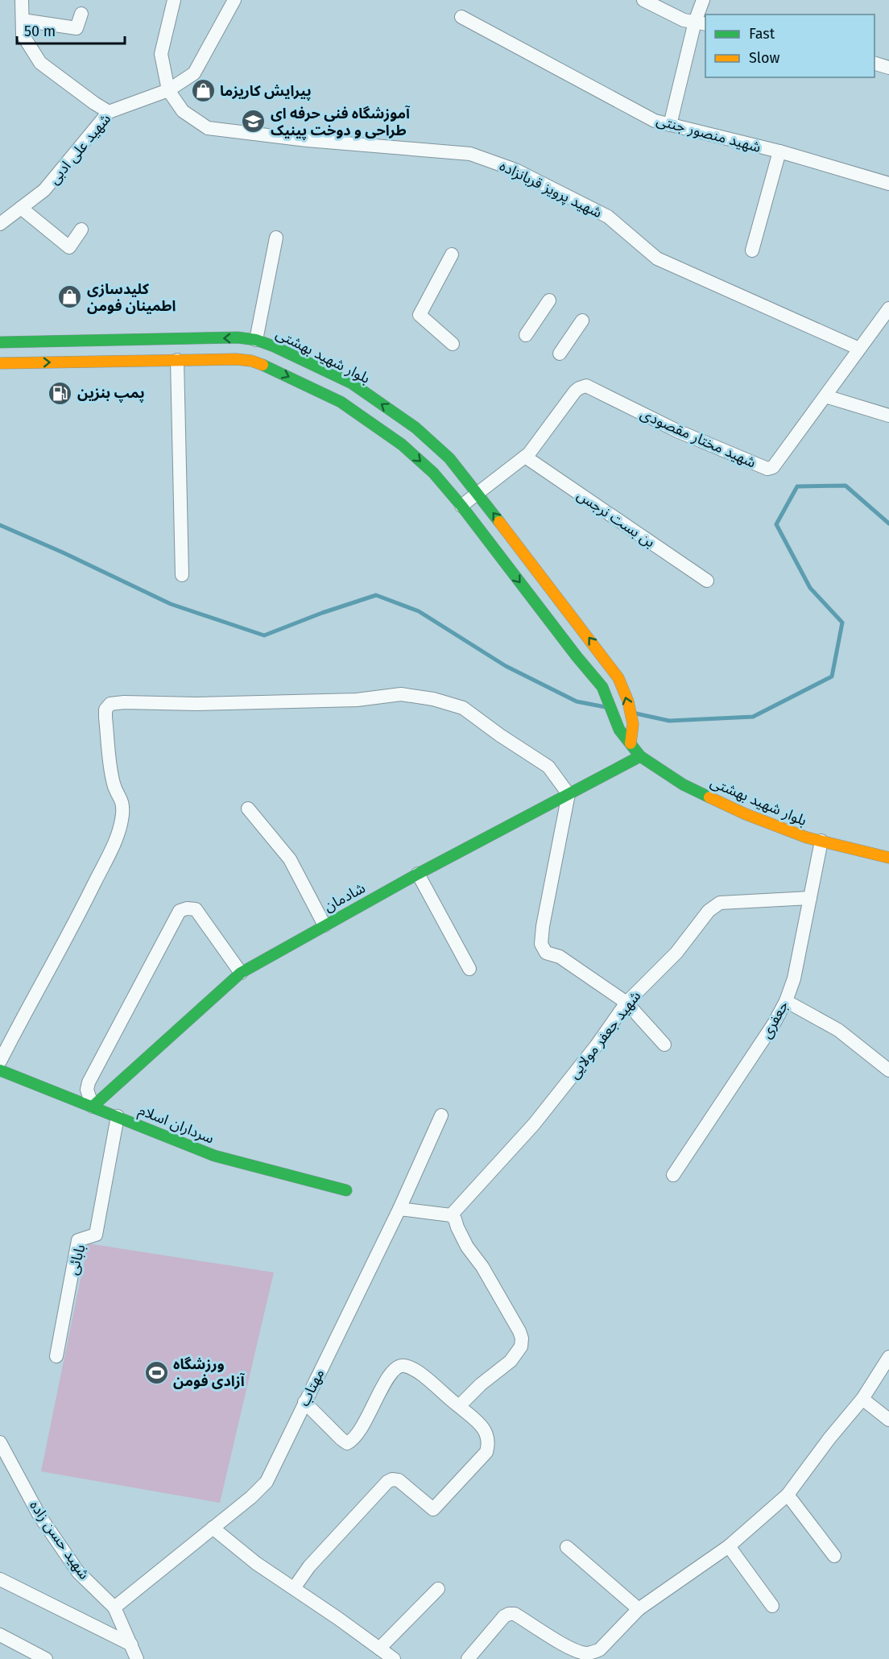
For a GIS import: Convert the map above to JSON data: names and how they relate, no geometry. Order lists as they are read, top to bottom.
{
  "streets": {
    "main road": ["بلوار شهید بهشتی", "شادمان", "سرداران اسلام"],
    "street": [
      "شهید منصور جنتی",
      "شهید علی ادبی",
      "شهید پرویز قربانزاده",
      "شهید مختار مقصودی",
      "بن بست نرجس",
      "جعفری",
      "شهید جعفر مولایی",
      "بابائی",
      "مهتاب",
      "شهید حسن زاده"
    ]
  },
  "crossings": [
    ["شهید علی ادبی", "شهید پرویز قربانزاده"],
    ["شهید پرویز قربانزاده", "شهید مختار مقصودی"],
    ["بلوار شهید بهشتی", "شهید مختار مقصودی"],
    ["بلوار شهید بهشتی", "شادمان"],
    ["بلوار شهید بهشتی", "جعفری"],
    ["شهید مختار مقصودی", "بن بست نرجس"],
    ["شادمان", "سرداران اسلام"],
    ["جعفری", "شهید جعفر مولایی"],
    ["سرداران اسلام", "بابائی"],
    ["مهتاب", "شهید حسن زاده"]
  ],
  "places": {
    "shop": ["پیرایش کاریزما", "کلیدسازی اطمینان فومن"],
    "school or university": ["آموزشگاه فنی حرفه ای طراحی و دوخت پینیک"],
    "fuel station": ["پمپ بنزین"],
    "sports": ["ورزشگاه آزادی فومن"]
  },
  "legend": ["Fast", "Slow"],
  "scale_bar": "50 m"
}
